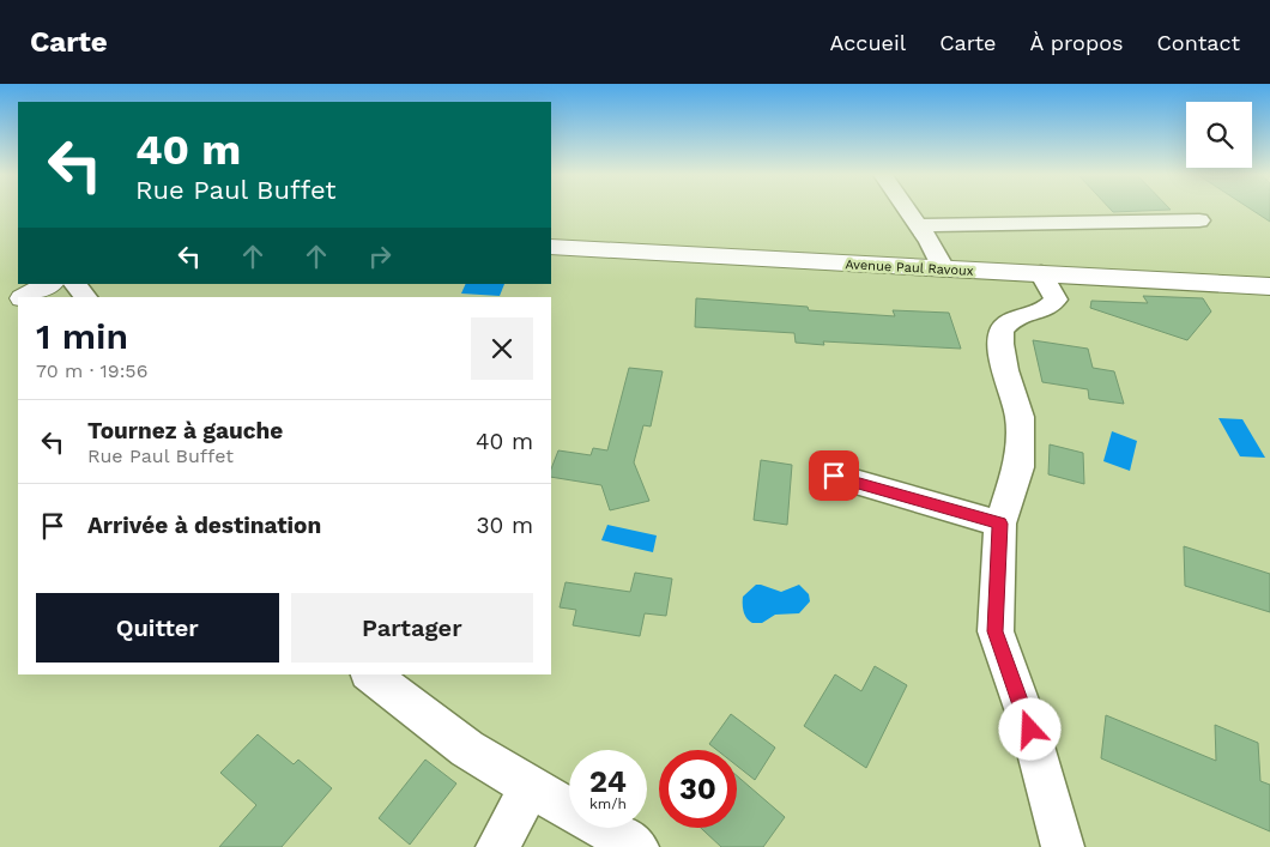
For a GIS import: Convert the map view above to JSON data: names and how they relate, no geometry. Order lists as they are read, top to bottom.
{
  "streets": {
    "street": ["Avenue Paul Ravoux"]
  },
  "page": {
    "header": "Carte",
    "nav": [
      "Accueil",
      "Carte",
      "À propos",
      "Contact"
    ],
    "turn": ["40 m", "Rue Paul Buffet"],
    "heading": ["1 min", "70 m · 19:56"],
    "list": [
      {
        "name": "Tournez à gauche",
        "note": "Rue Paul Buffet",
        "value": "40 m"
      },
      {
        "name": "Arrivée à destination",
        "value": "30 m"
      }
    ],
    "buttons": ["Quitter", "Partager"],
    "speed": "24 km/h",
    "limit": "30"
  }
}
